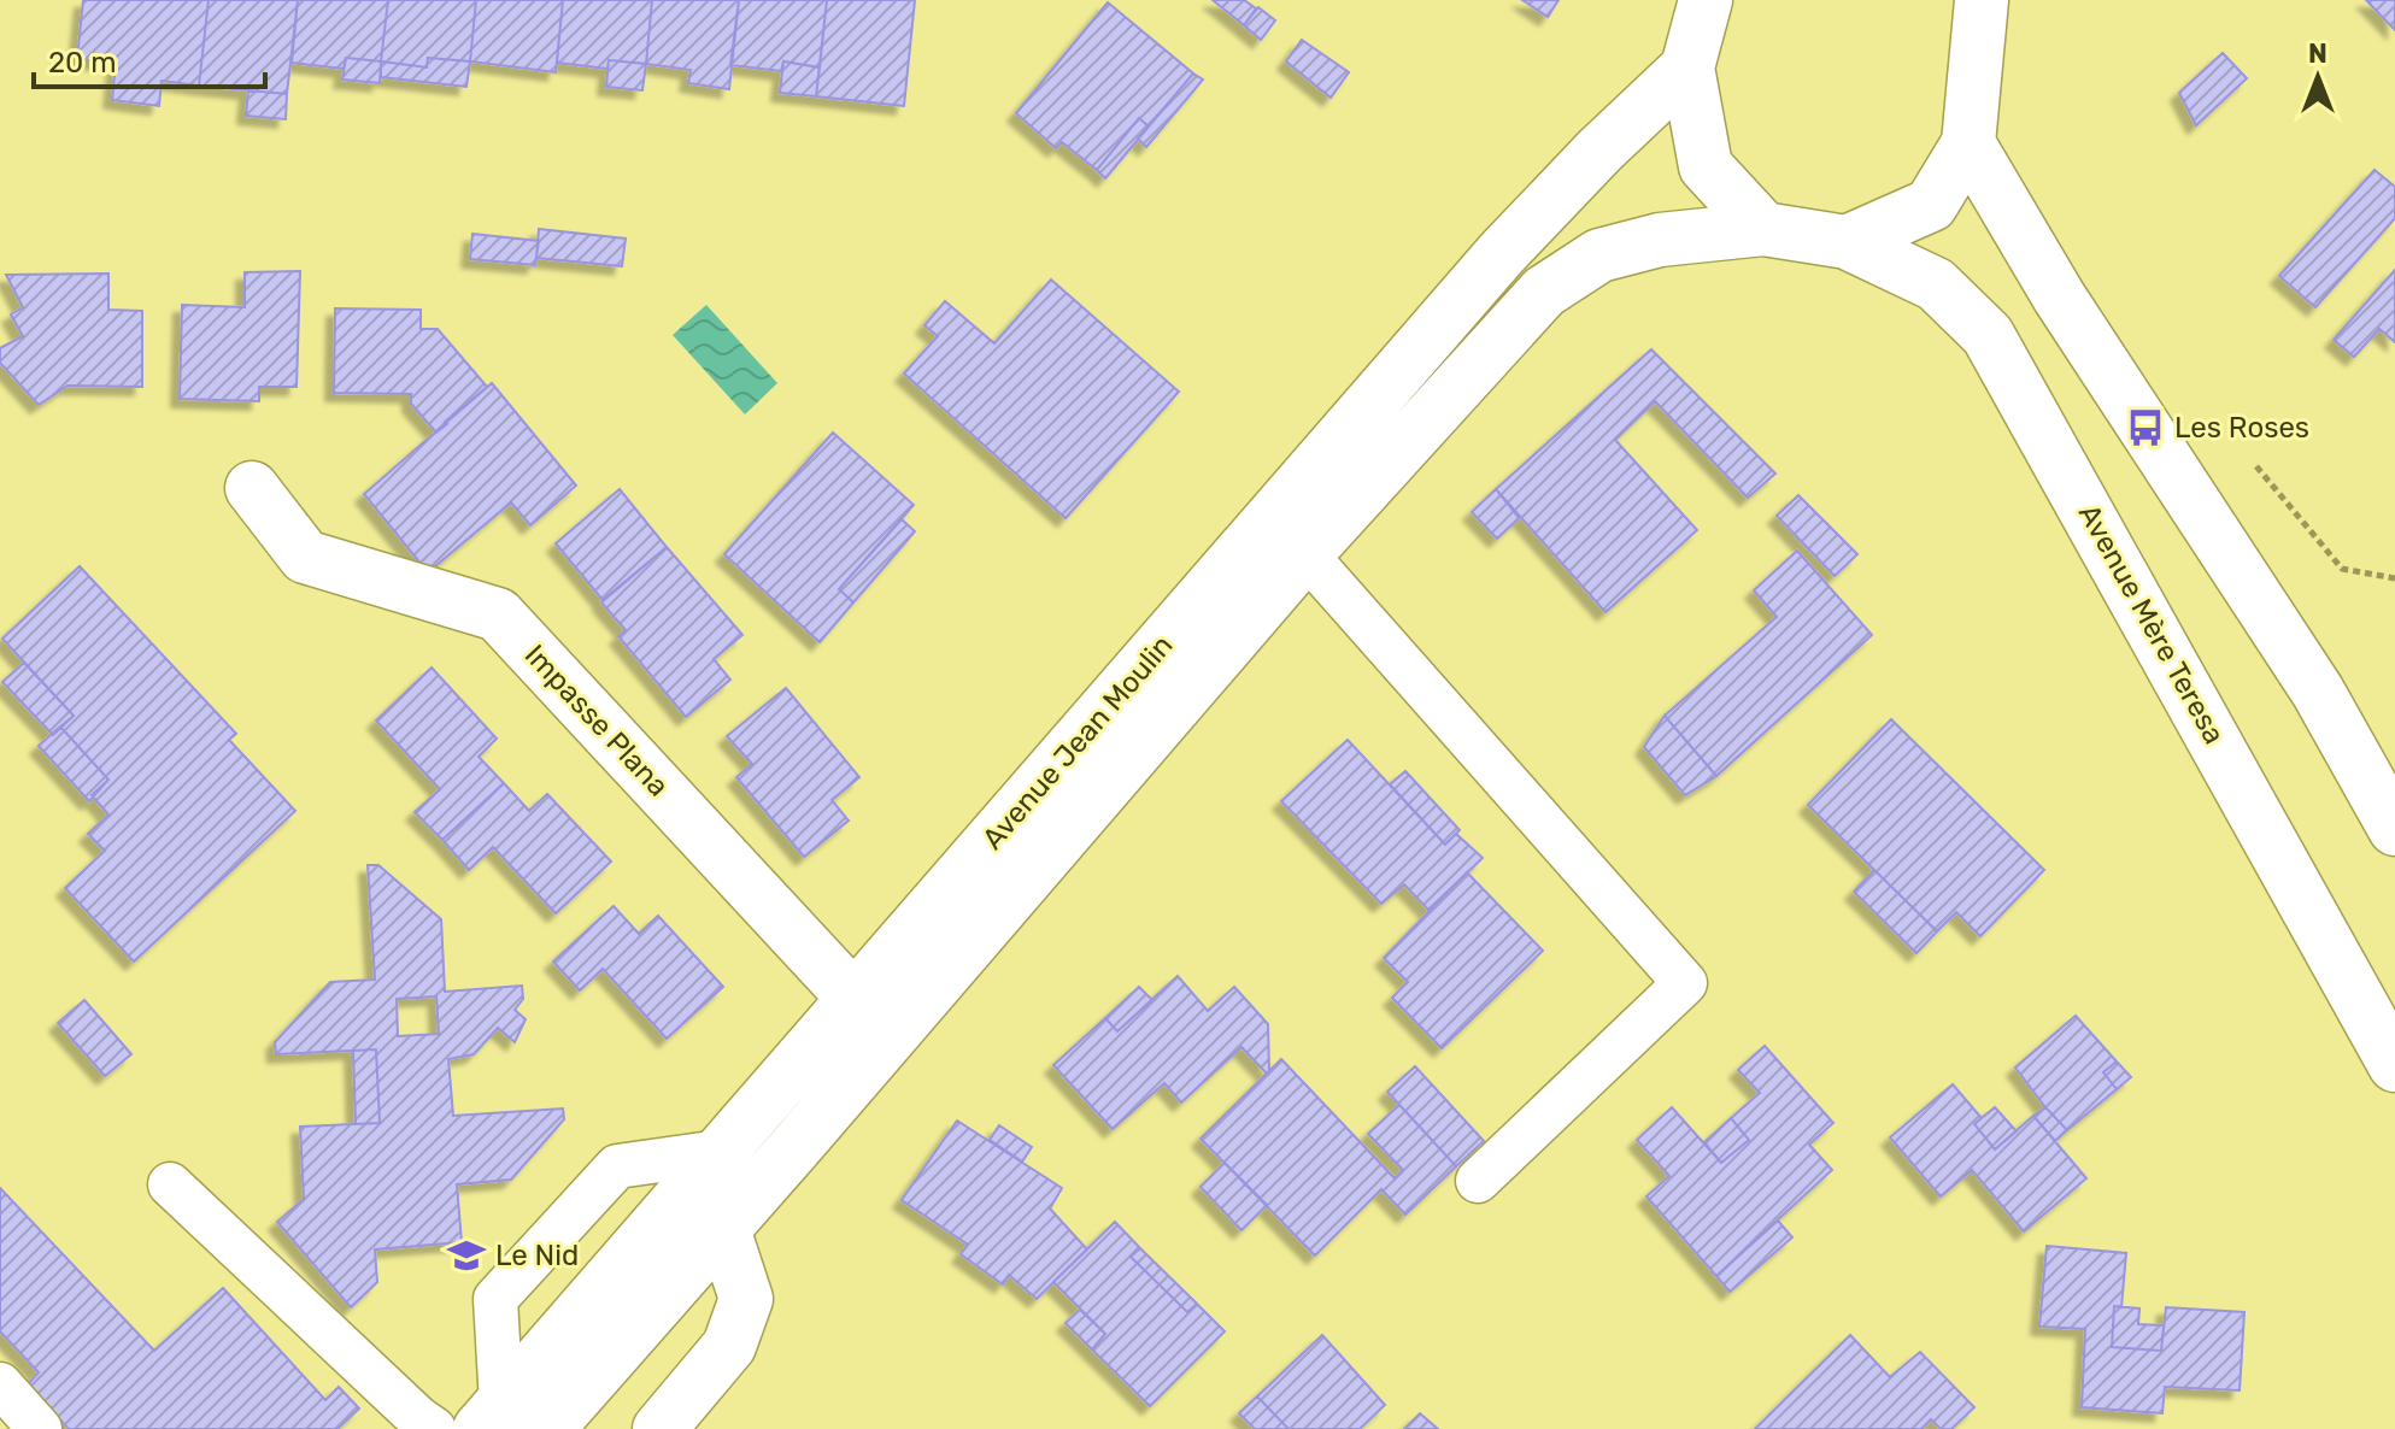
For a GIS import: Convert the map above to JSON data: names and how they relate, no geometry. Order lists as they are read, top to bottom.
{
  "streets": {
    "street": ["Avenue Mère Teresa", "Impasse Plana", "Avenue Jean Moulin"]
  },
  "crossings": [
    ["Avenue Mère Teresa", "Avenue Jean Moulin"],
    ["Impasse Plana", "Avenue Jean Moulin"]
  ],
  "places": {
    "bus stop": ["Les Roses"],
    "school or university": ["Le Nid"]
  },
  "scale_bar": "20 m",
  "north": "top"
}
